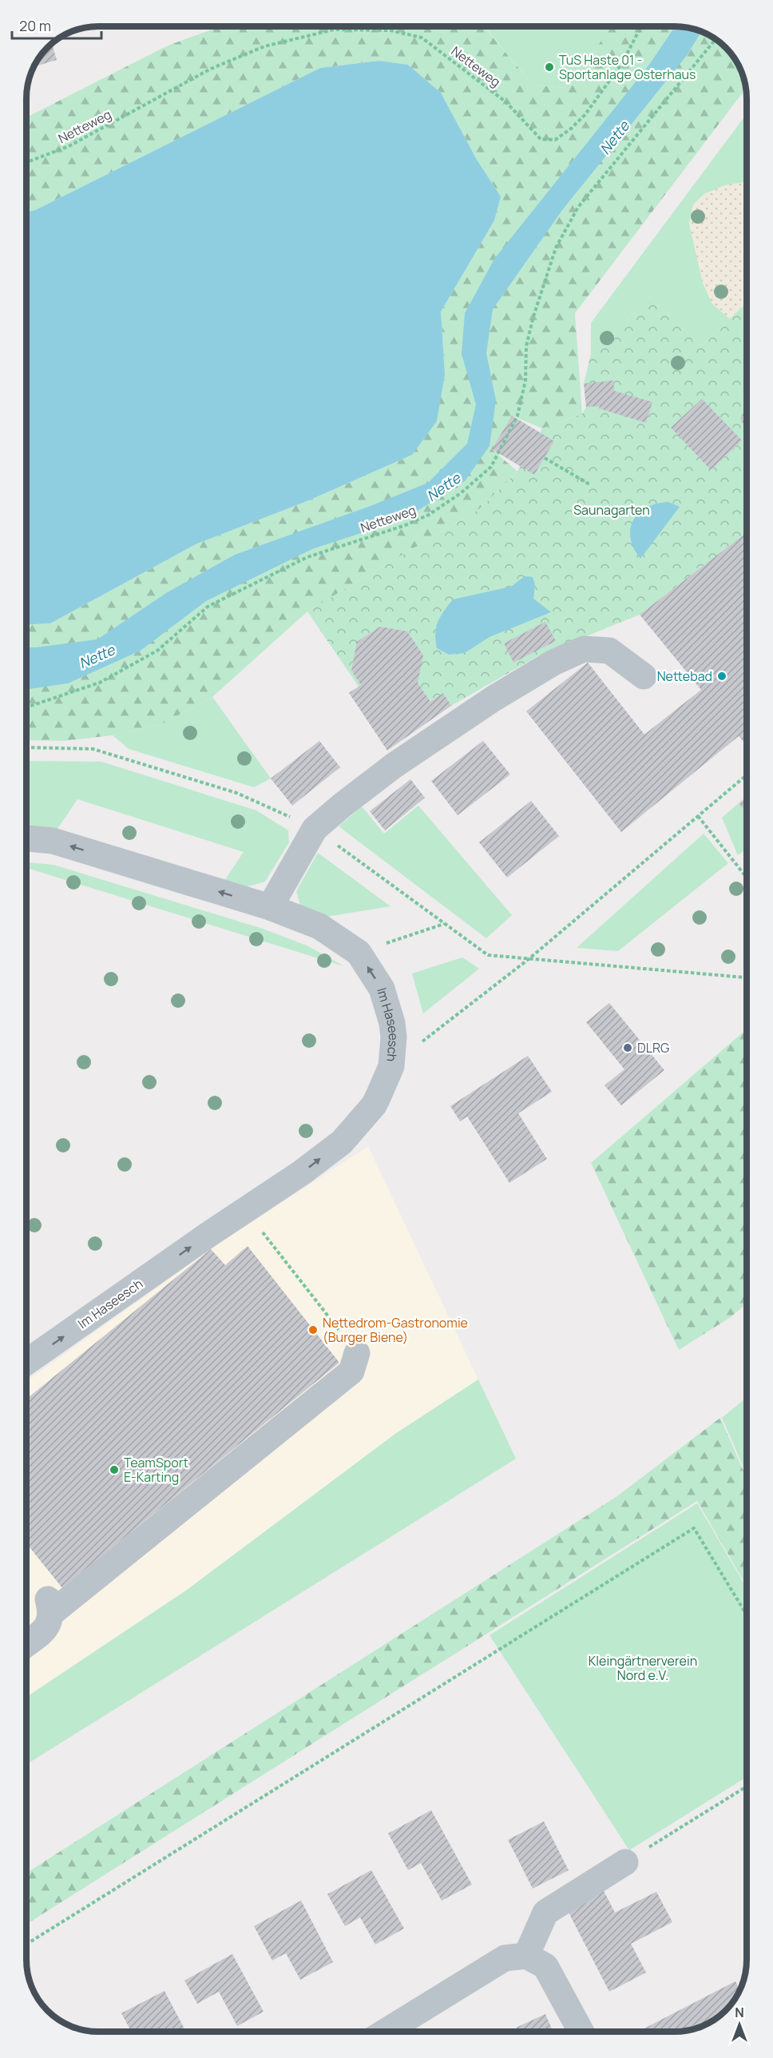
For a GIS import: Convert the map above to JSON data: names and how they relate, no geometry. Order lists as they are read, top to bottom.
{
  "streets": {
    "street": ["Im Haseesch"],
    "path": ["Netteweg"]
  },
  "water": ["Nette"],
  "parks": ["Saunagarten", "Kleingärtnerverein Nord e.V."],
  "places": [
    "TuS Haste 01 - Sportanlage Osterhaus",
    "Nettebad",
    "DLRG",
    "Nettedrom-Gastronomie (Burger Biene)",
    "TeamSport E-Karting"
  ],
  "scale_bar": "20 m",
  "north": "top"
}
